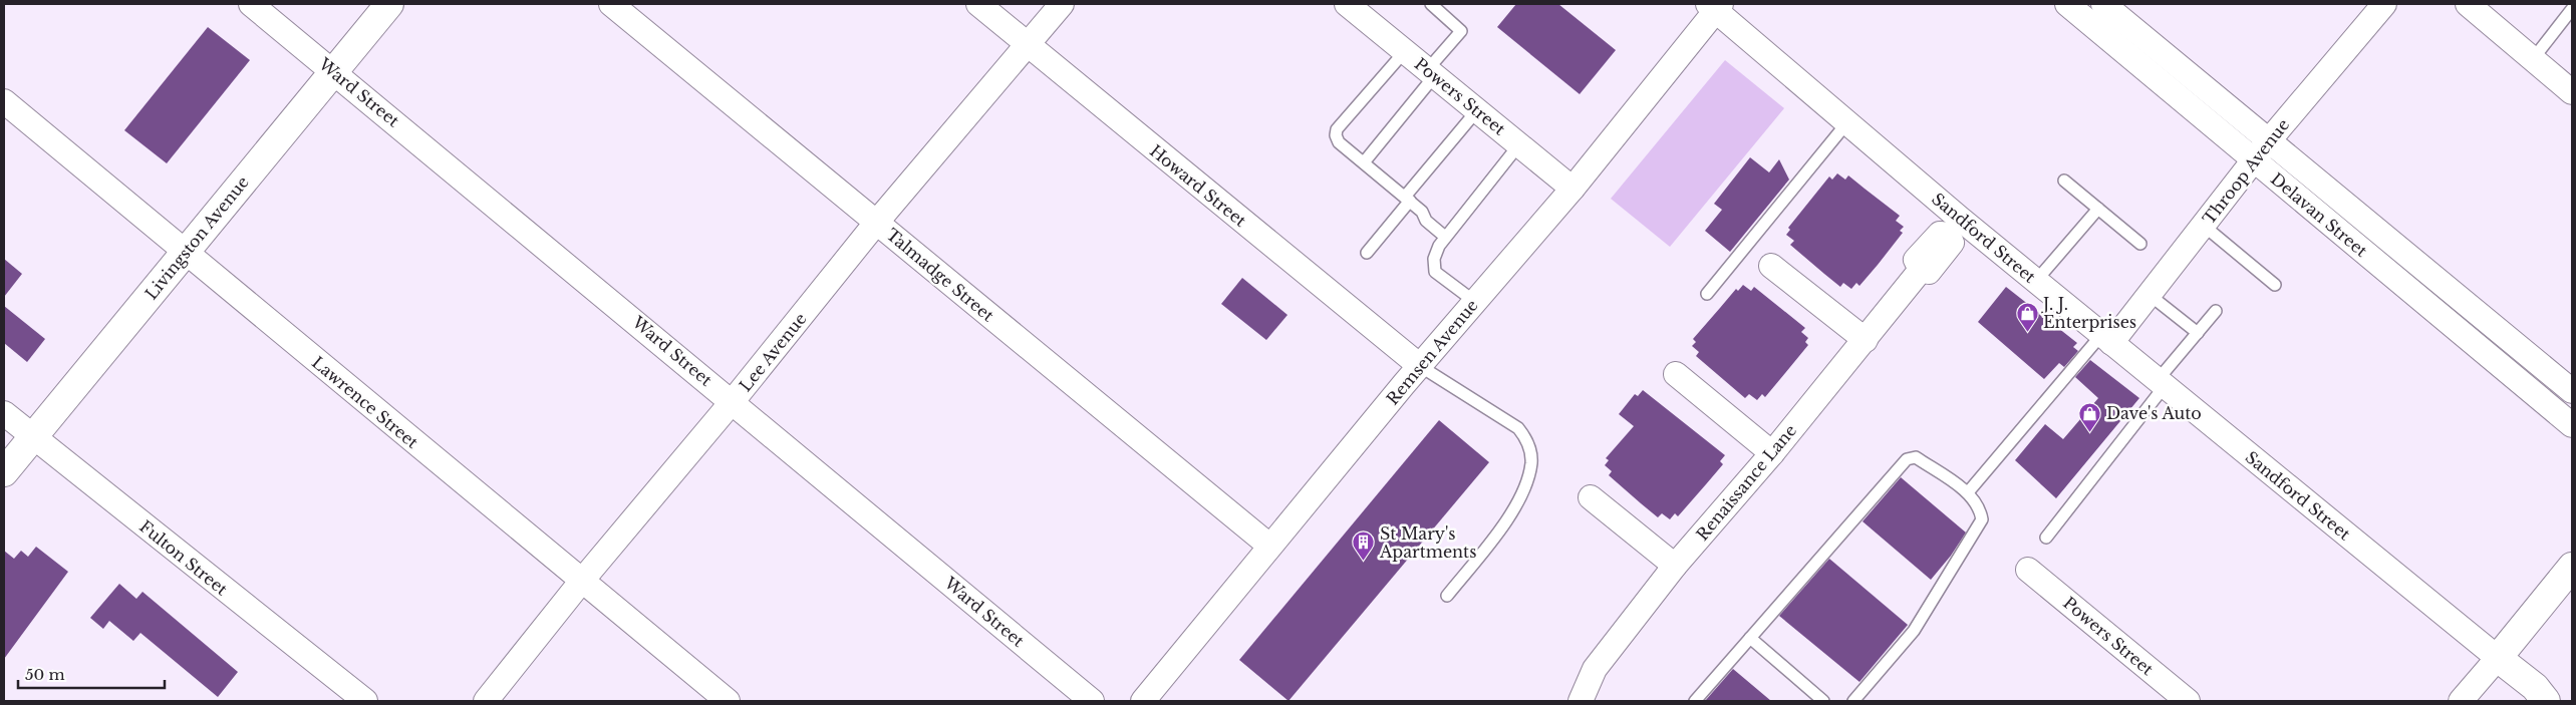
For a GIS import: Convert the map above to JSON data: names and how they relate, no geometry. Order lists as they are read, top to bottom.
{
  "streets": {
    "main road": ["Livingston Avenue"],
    "street": [
      "Ward Street",
      "Powers Street",
      "Throop Avenue",
      "Howard Street",
      "Delavan Street",
      "Sandford Street",
      "Talmadge Street",
      "Lee Avenue",
      "Remsen Avenue",
      "Lawrence Street",
      "Renaissance Lane",
      "Fulton Street"
    ]
  },
  "crossings": [
    ["Ward Street", "Livingston Avenue"],
    ["Ward Street", "Lee Avenue"],
    ["Powers Street", "Remsen Avenue"],
    ["Throop Avenue", "Delavan Street"],
    ["Throop Avenue", "Sandford Street"],
    ["Howard Street", "Lee Avenue"],
    ["Howard Street", "Remsen Avenue"],
    ["Livingston Avenue", "Lawrence Street"],
    ["Livingston Avenue", "Fulton Street"],
    ["Sandford Street", "Remsen Avenue"],
    ["Sandford Street", "Renaissance Lane"],
    ["Talmadge Street", "Lee Avenue"],
    ["Talmadge Street", "Remsen Avenue"],
    ["Lee Avenue", "Lawrence Street"]
  ],
  "places": {
    "shop": ["J. J. Enterprises", "Dave's Auto"],
    "building": ["St Mary's Apartments"]
  },
  "scale_bar": "50 m"
}
